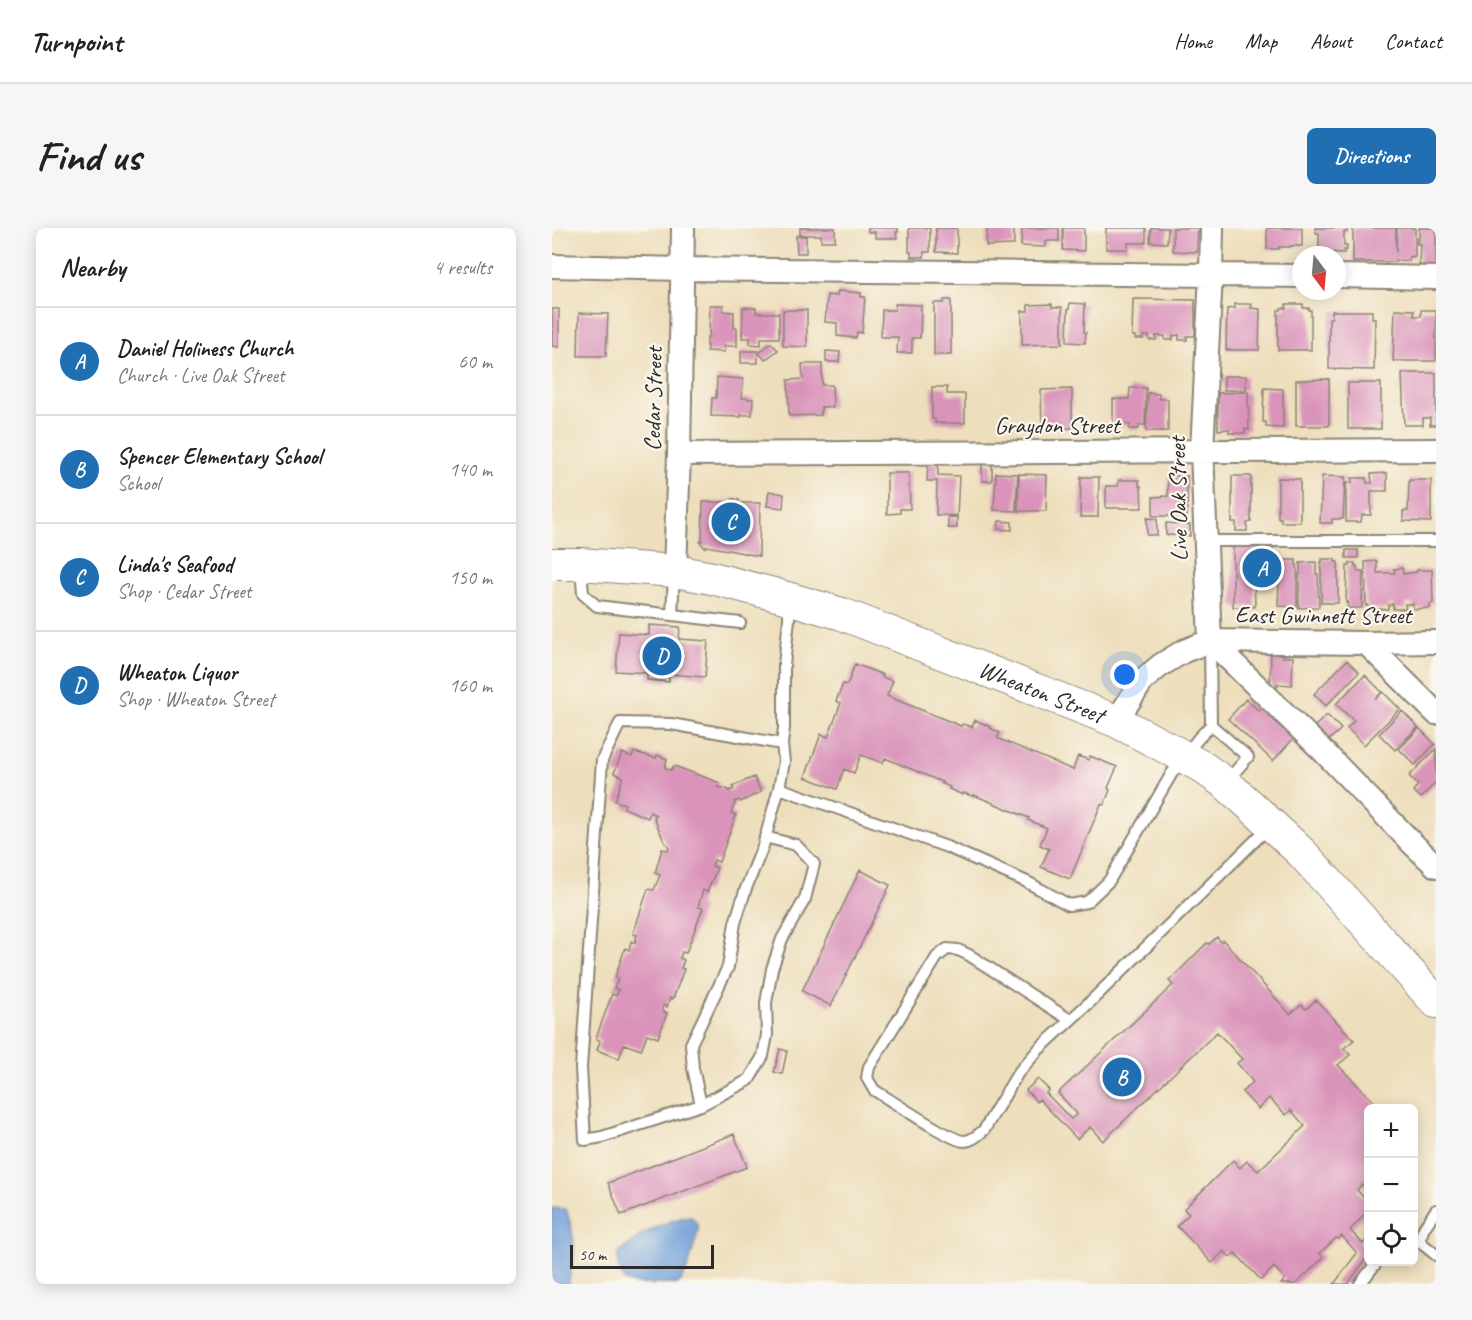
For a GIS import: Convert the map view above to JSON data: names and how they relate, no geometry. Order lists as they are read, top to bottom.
{
  "streets": {
    "main road": ["Wheaton Street"],
    "street": [
      "Cedar Street",
      "Graydon Street",
      "Live Oak Street",
      "East Gwinnett Street"
    ]
  },
  "crossings": [
    ["Cedar Street", "Graydon Street"],
    ["Cedar Street", "Wheaton Street"],
    ["Graydon Street", "Live Oak Street"],
    ["Live Oak Street", "East Gwinnett Street"]
  ],
  "scale_bar": "50 m",
  "north": "bottom",
  "page": {
    "header": "Turnpoint",
    "nav": [
      "Home",
      "Map",
      "About",
      "Contact"
    ],
    "buttons": "Directions",
    "title": "Find us",
    "heading": ["Nearby", "4 results"],
    "list": [
      {
        "mark": "A",
        "name": "Daniel Holiness Church",
        "note": "Church · Live Oak Street",
        "value": "60 m"
      },
      {
        "mark": "B",
        "name": "Spencer Elementary School",
        "note": "School",
        "value": "140 m"
      },
      {
        "mark": "C",
        "name": "Linda's Seafood",
        "note": "Shop · Cedar Street",
        "value": "150 m"
      },
      {
        "mark": "D",
        "name": "Wheaton Liquor",
        "note": "Shop · Wheaton Street",
        "value": "160 m"
      }
    ],
    "pins": [
      "C",
      "A",
      "D",
      "B"
    ],
    "map_buttons": ["+", "−"],
    "scale": "50 m"
  }
}
